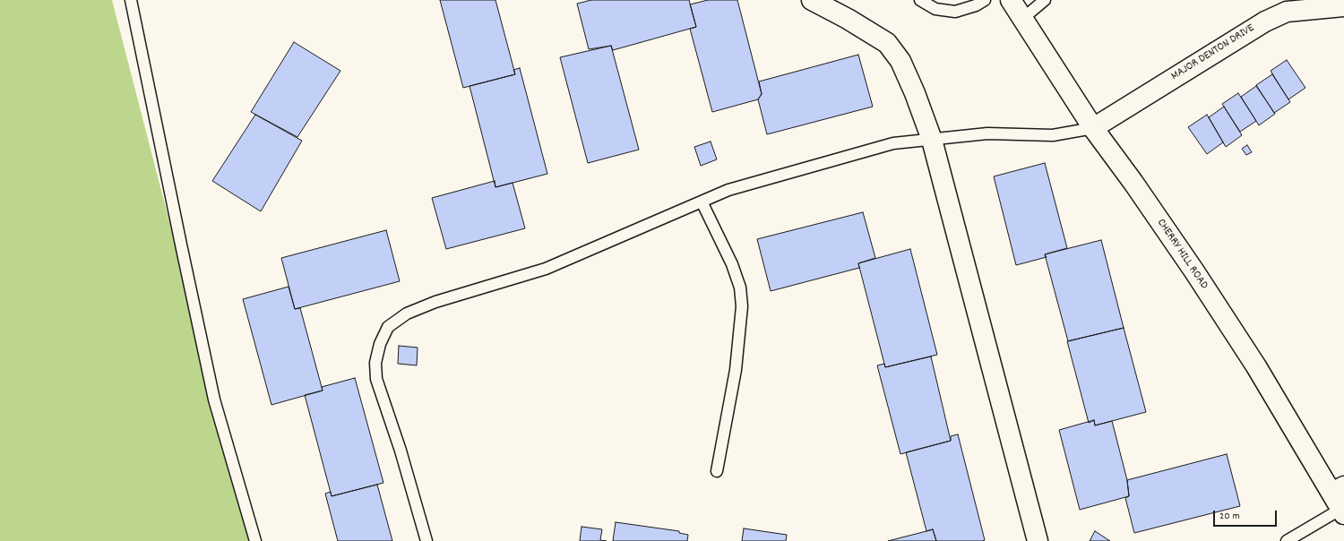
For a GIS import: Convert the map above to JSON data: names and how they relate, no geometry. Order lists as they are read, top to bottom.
{
  "streets": {
    "street": ["MAJOR DENTON DRIVE", "CHERRY HILL ROAD"]
  },
  "crossings": [
    ["MAJOR DENTON DRIVE", "CHERRY HILL ROAD"]
  ],
  "scale_bar": "20 m"
}
